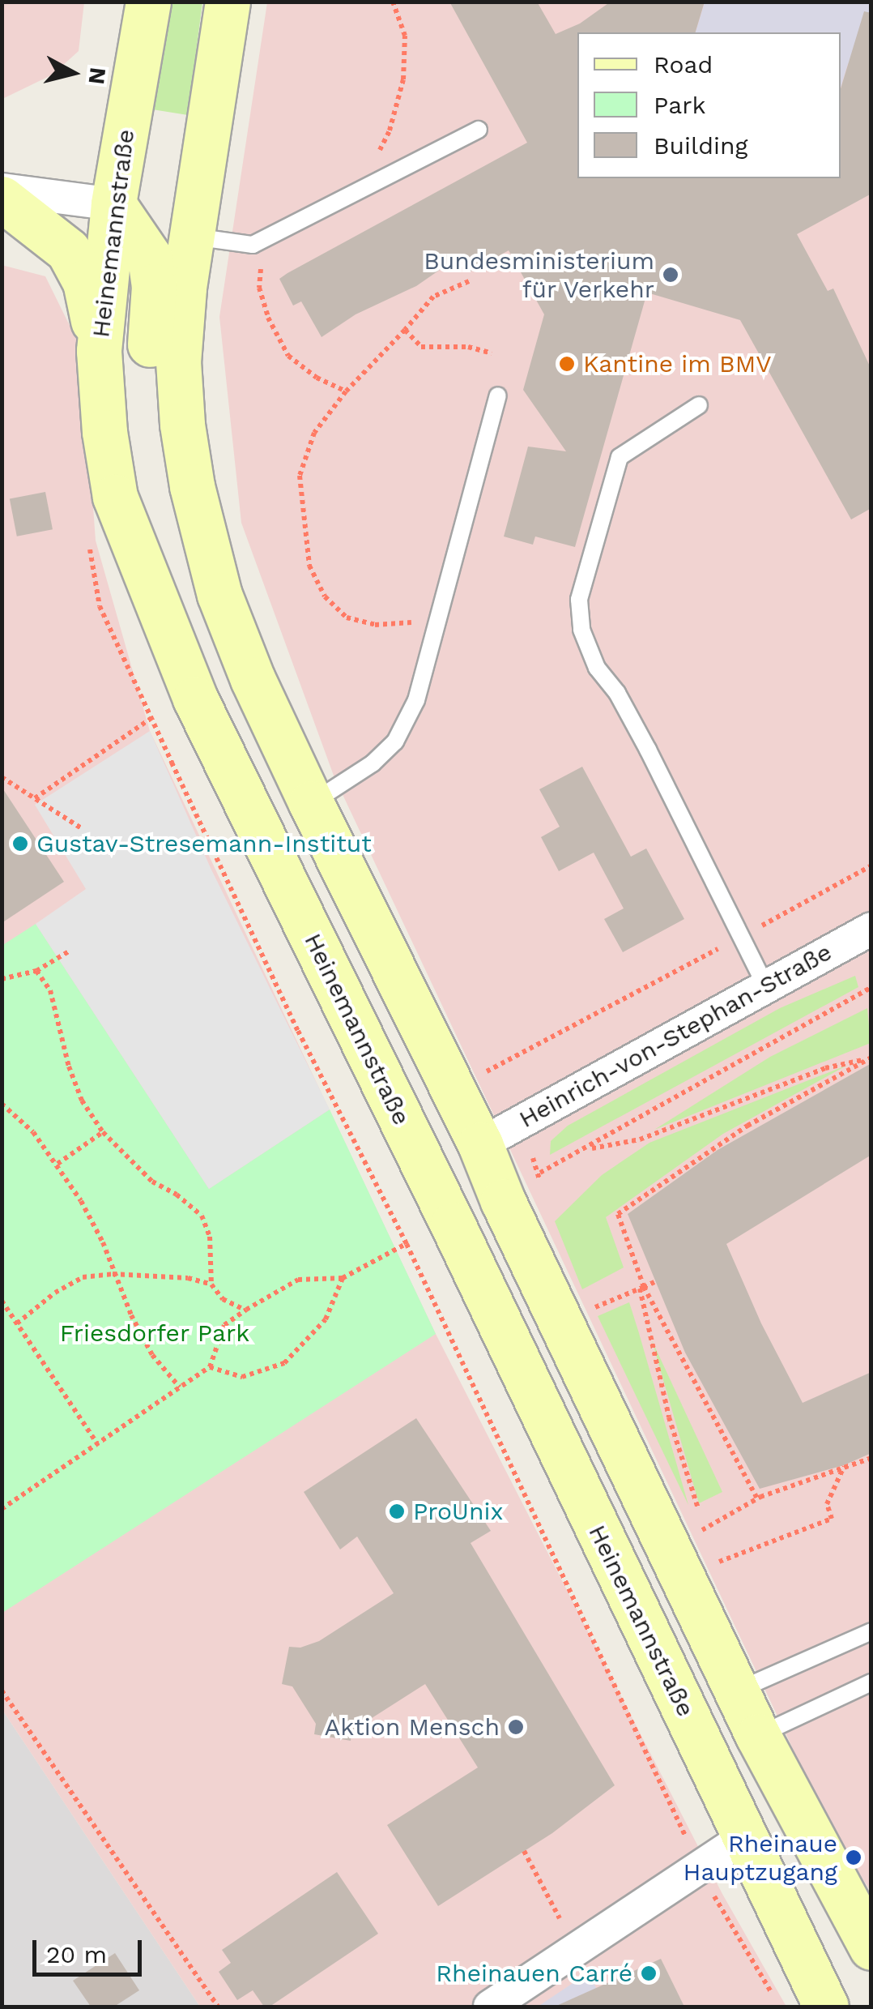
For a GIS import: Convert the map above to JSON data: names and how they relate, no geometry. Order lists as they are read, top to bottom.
{
  "streets": {
    "main road": ["Heinemannstraße"],
    "street": ["Heinrich-von-Stephan-Straße"]
  },
  "parks": ["Friesdorfer Park"],
  "places": [
    "Bundesministerium für Verkehr",
    "Kantine im BMV",
    "Gustav-Stresemann-Institut",
    "ProUnix",
    "Aktion Mensch",
    "Rheinaue Hauptzugang",
    "Rheinauen Carré"
  ],
  "legend": ["Road", "Park", "Building"],
  "scale_bar": "20 m",
  "north": "right"
}
